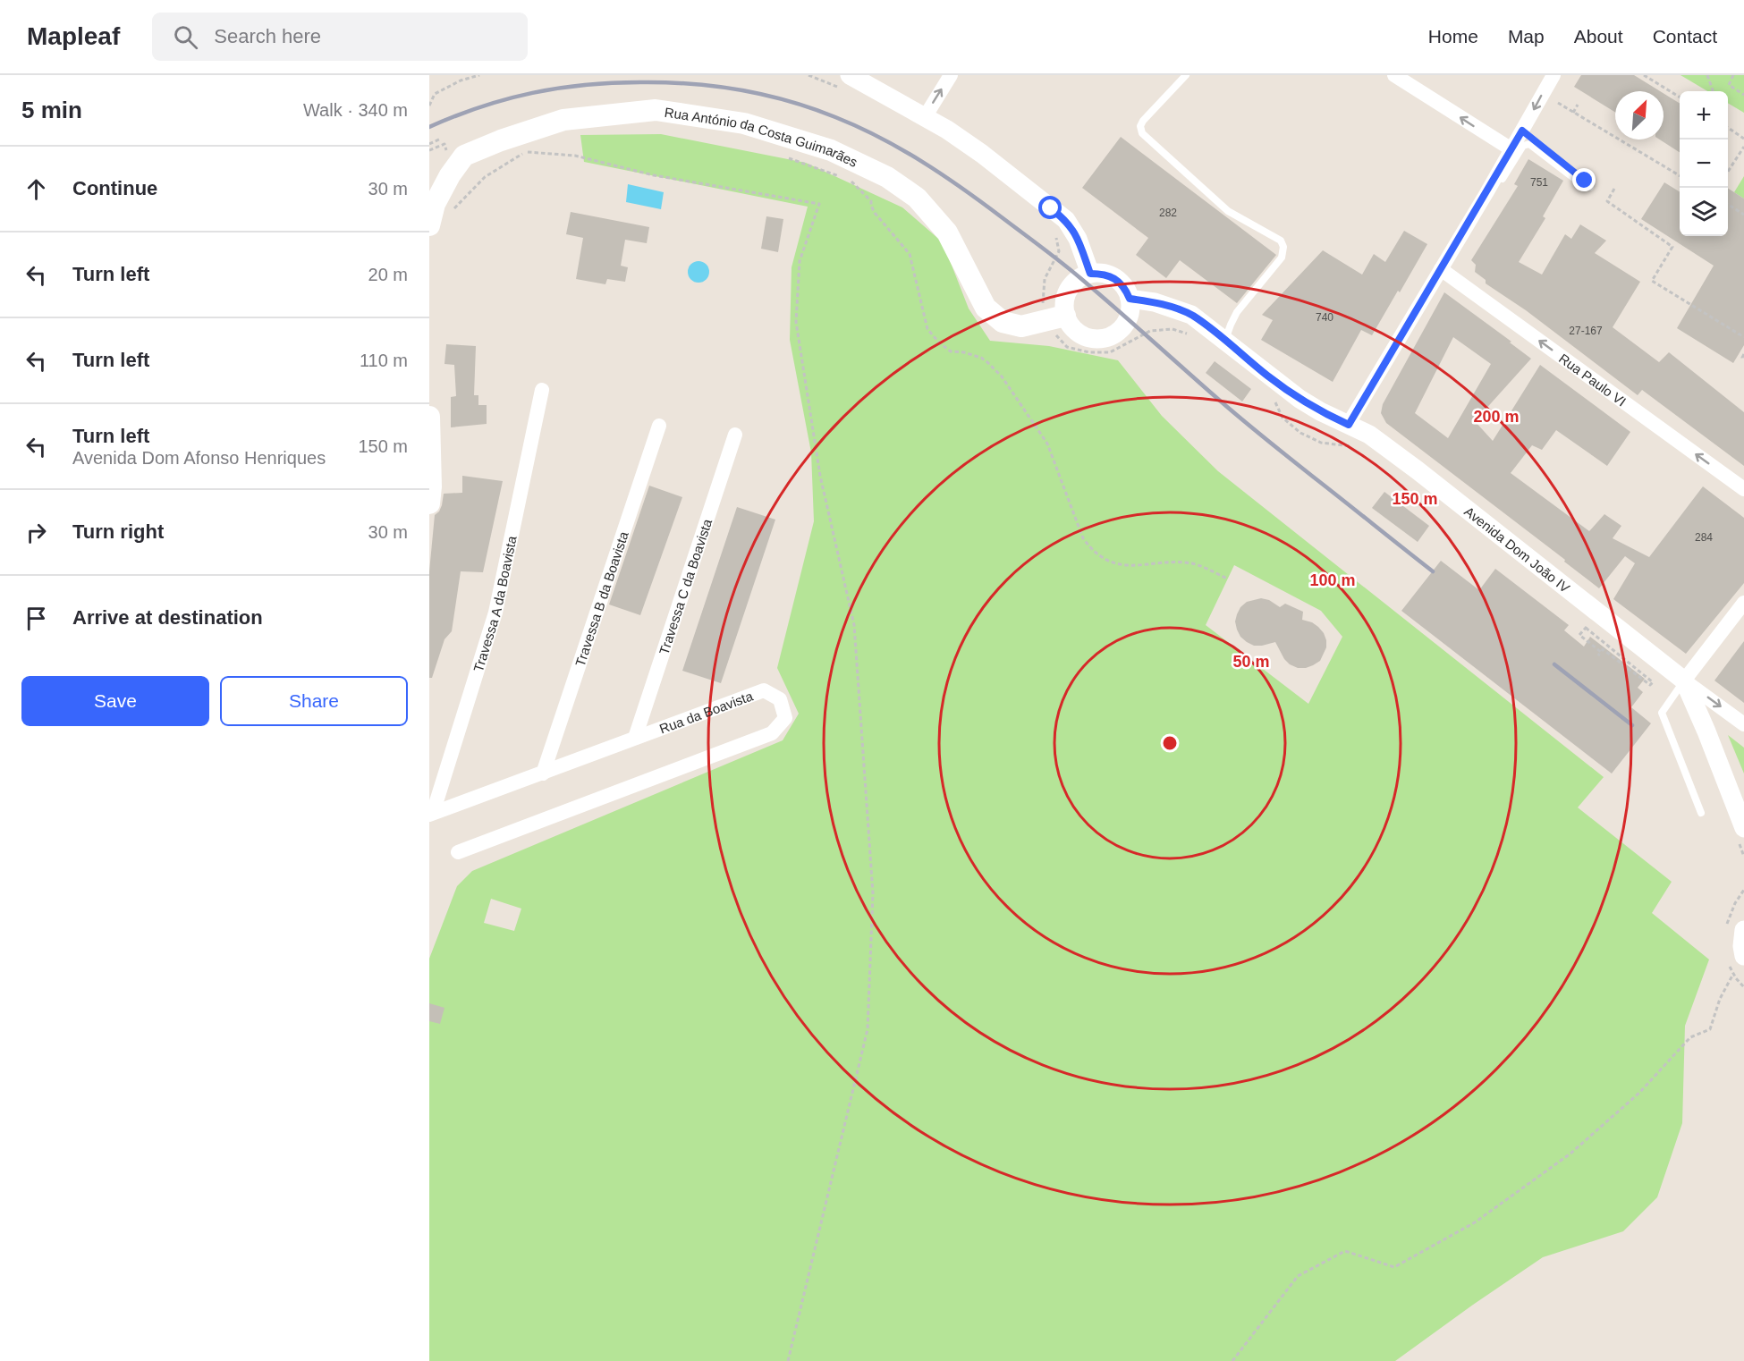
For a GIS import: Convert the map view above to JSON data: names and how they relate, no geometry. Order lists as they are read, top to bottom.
{
  "streets": {
    "main road": ["Rua António da Costa Guimarães"],
    "street": [
      "Rua Paulo VI",
      "Avenida Dom João IV",
      "Travessa C da Boavista",
      "Travessa B da Boavista",
      "Travessa A da Boavista",
      "Rua da Boavista"
    ]
  },
  "crossings": [
    ["Rua António da Costa Guimarães", "Avenida Dom João IV"],
    ["Travessa C da Boavista", "Rua da Boavista"],
    ["Travessa B da Boavista", "Rua da Boavista"],
    ["Travessa A da Boavista", "Rua da Boavista"]
  ],
  "one_way": ["Rua Paulo VI"],
  "house_numbers": [
    "751",
    "282",
    "740",
    "27-167",
    "284"
  ],
  "north": "top right",
  "page": {
    "header": "Mapleaf",
    "search": "Search here",
    "nav": [
      "Home",
      "Map",
      "About",
      "Contact"
    ],
    "heading": ["5 min", "Walk · 340 m"],
    "map_buttons": ["+", "−"],
    "list": [
      ["Continue", "30 m"],
      ["Turn left", "20 m"],
      ["Turn left", "110 m"],
      ["Turn left", "Avenida Dom Afonso Henriques", "150 m"],
      ["Turn right", "30 m"],
      "Arrive at destination"
    ],
    "buttons": ["Save", "Share"]
  },
  "rings": [
    "200 m",
    "150 m",
    "100 m",
    "50 m"
  ]
}
